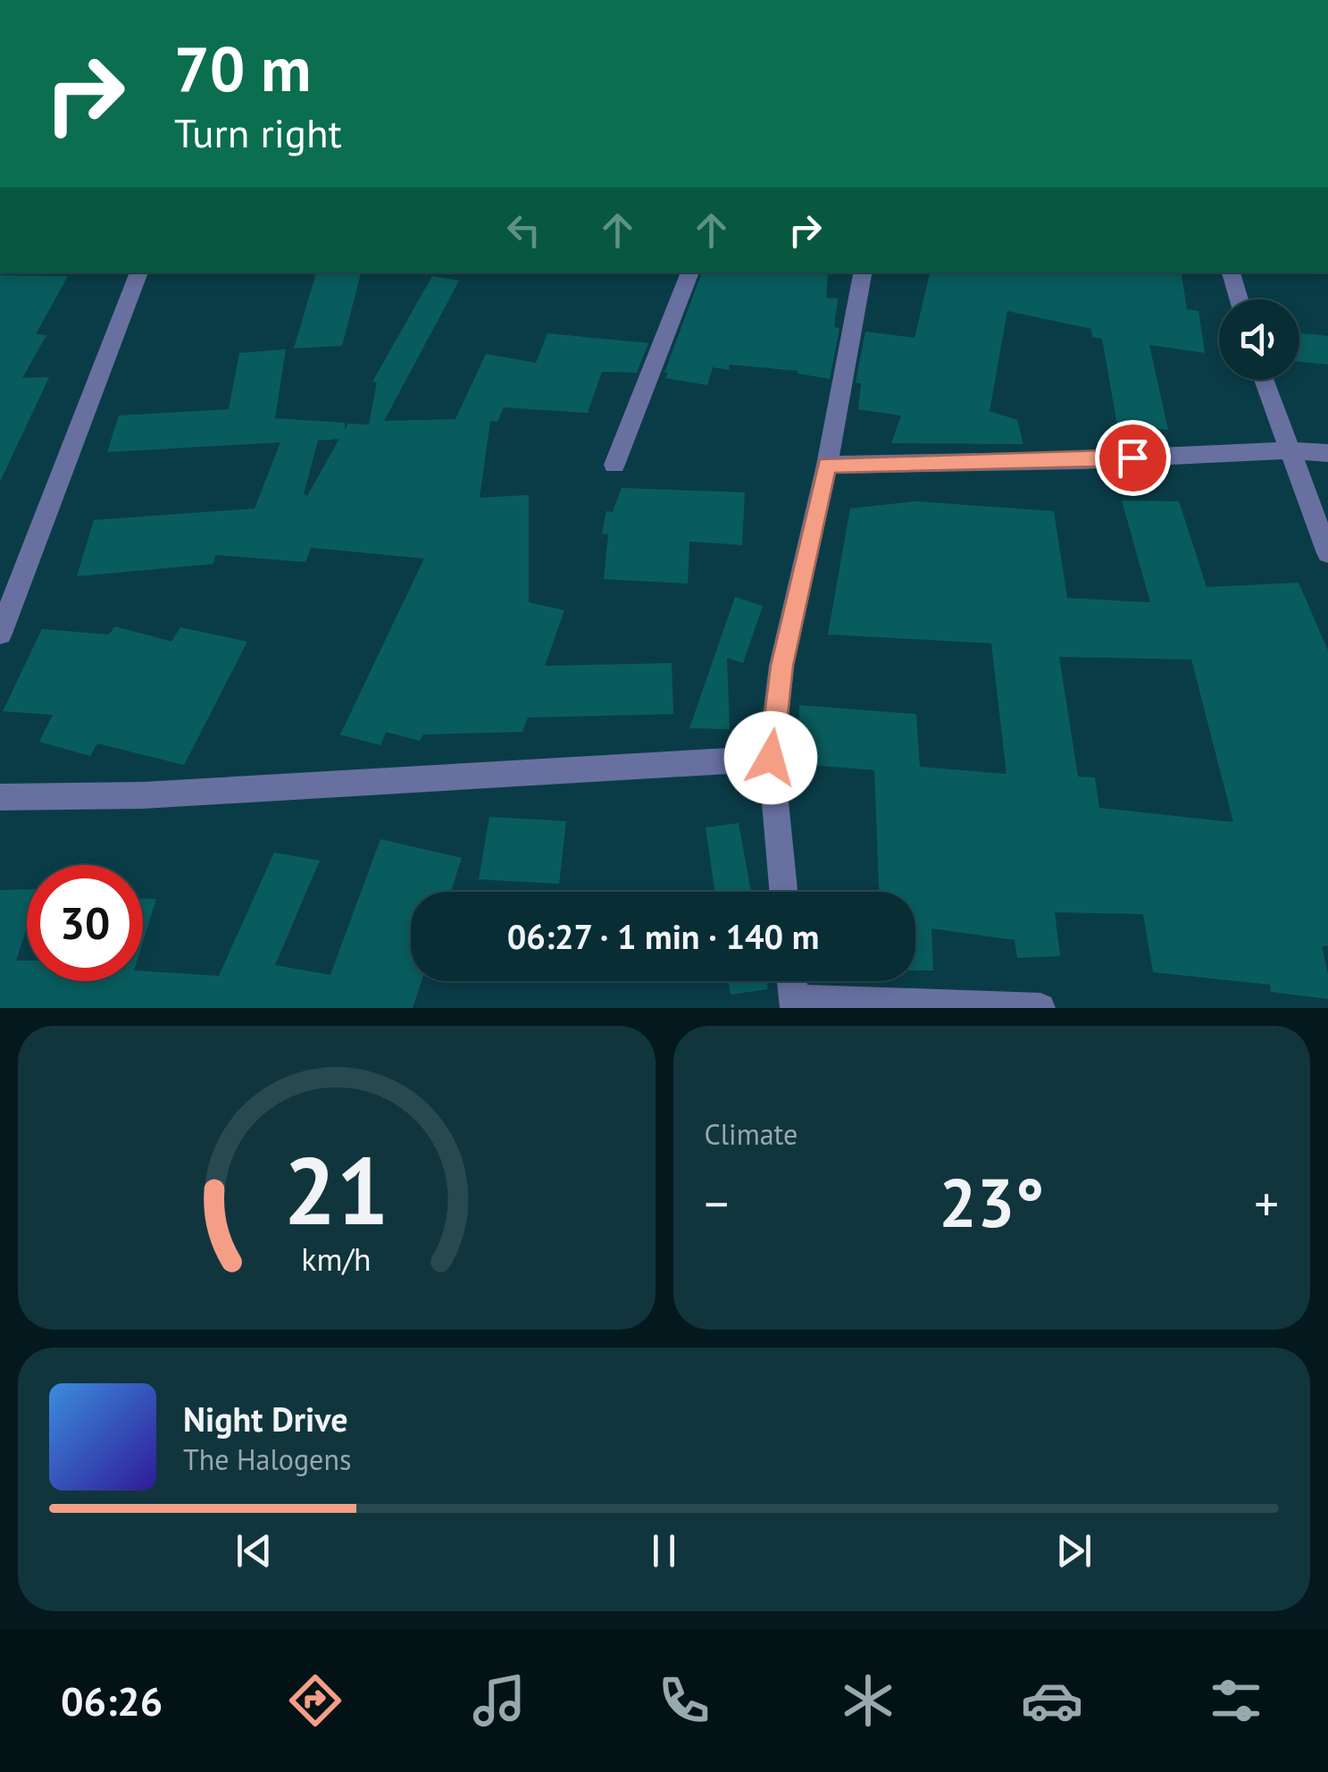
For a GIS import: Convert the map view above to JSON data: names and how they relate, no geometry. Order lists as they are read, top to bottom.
{
  "page": {
    "turn": ["70 m", "Turn right"],
    "limit": "30",
    "trip": "06:27 · 1 min · 140 m",
    "tile": "Climate",
    "heat": ["−", "23°", "+"],
    "song": ["Night Drive", "The Halogens"],
    "tabs": "06:26",
    "gauge": ["21", "km/h"]
  }
}
